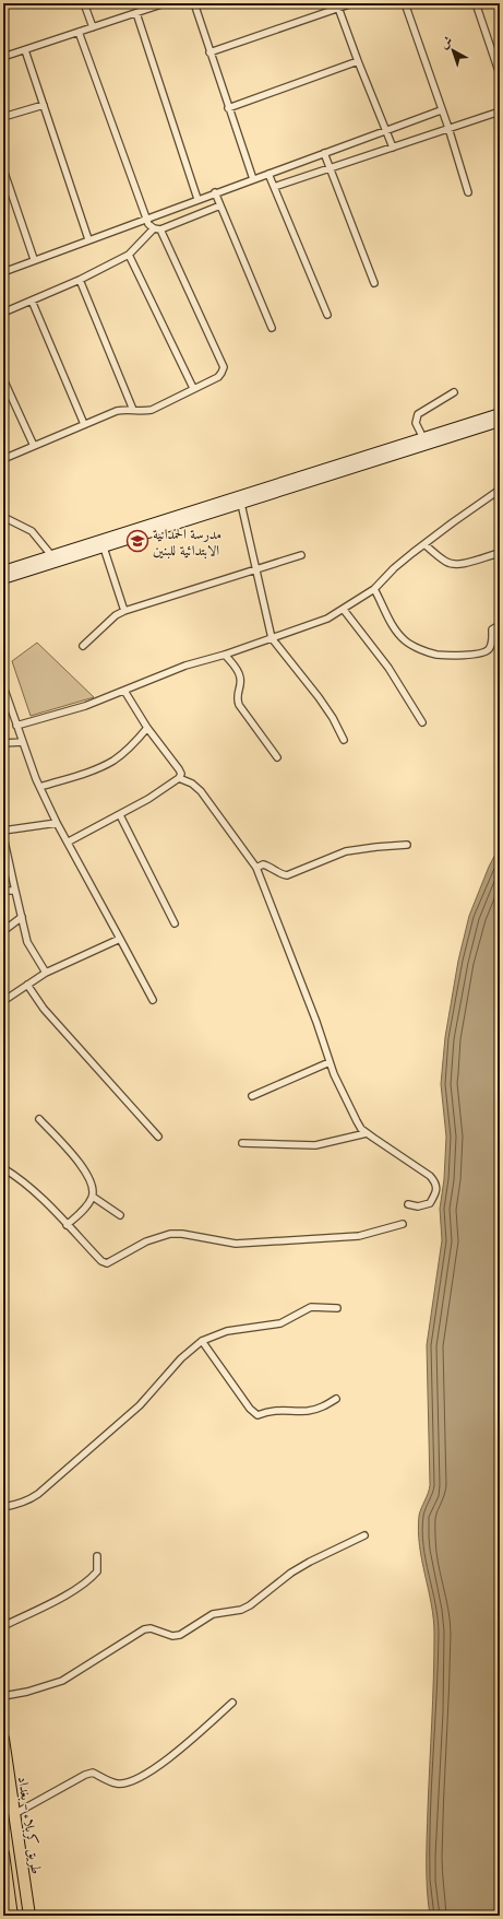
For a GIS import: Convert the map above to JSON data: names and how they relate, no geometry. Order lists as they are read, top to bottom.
{
  "streets": {
    "highway": ["طريق كربلاء - بغداد"]
  },
  "places": {
    "school or university": ["مدرسة الحمدانية الابتدائية للبنين"]
  },
  "north": "top left"
}
